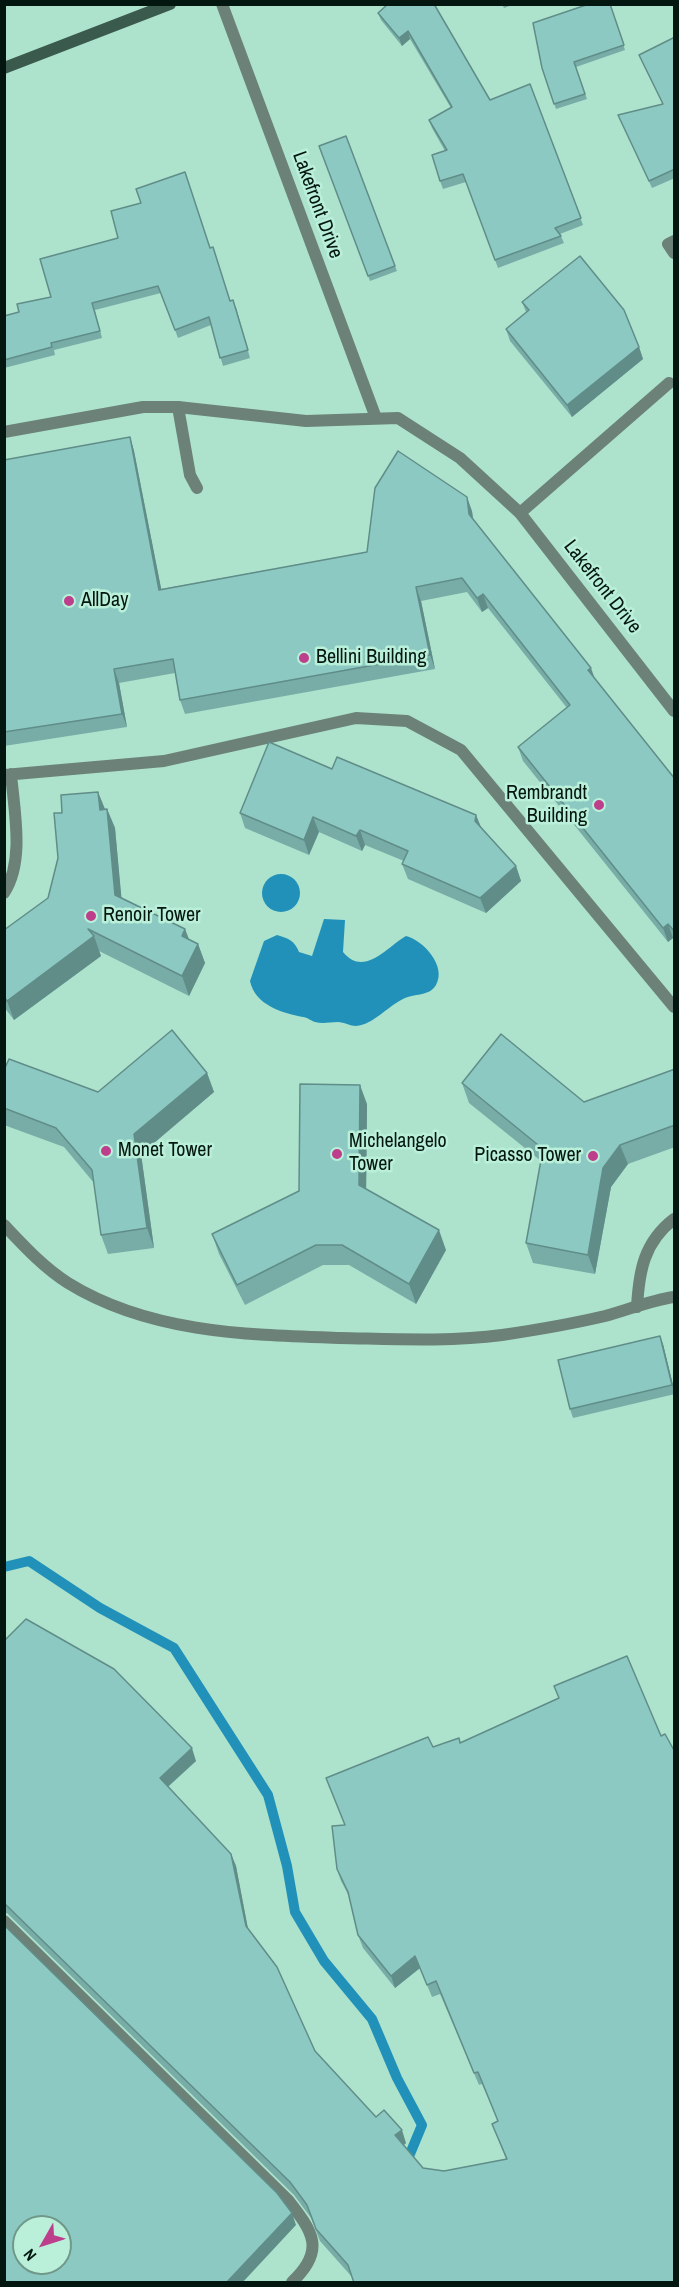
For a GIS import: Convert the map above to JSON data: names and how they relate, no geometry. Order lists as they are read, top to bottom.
{
  "streets": {
    "street": ["Lakefront Drive"]
  },
  "places": [
    "AllDay",
    "Bellini Building",
    "Rembrandt Building",
    "Renoir Tower",
    "Monet Tower",
    "Michelangelo Tower",
    "Picasso Tower"
  ],
  "north": "bottom left"
}
